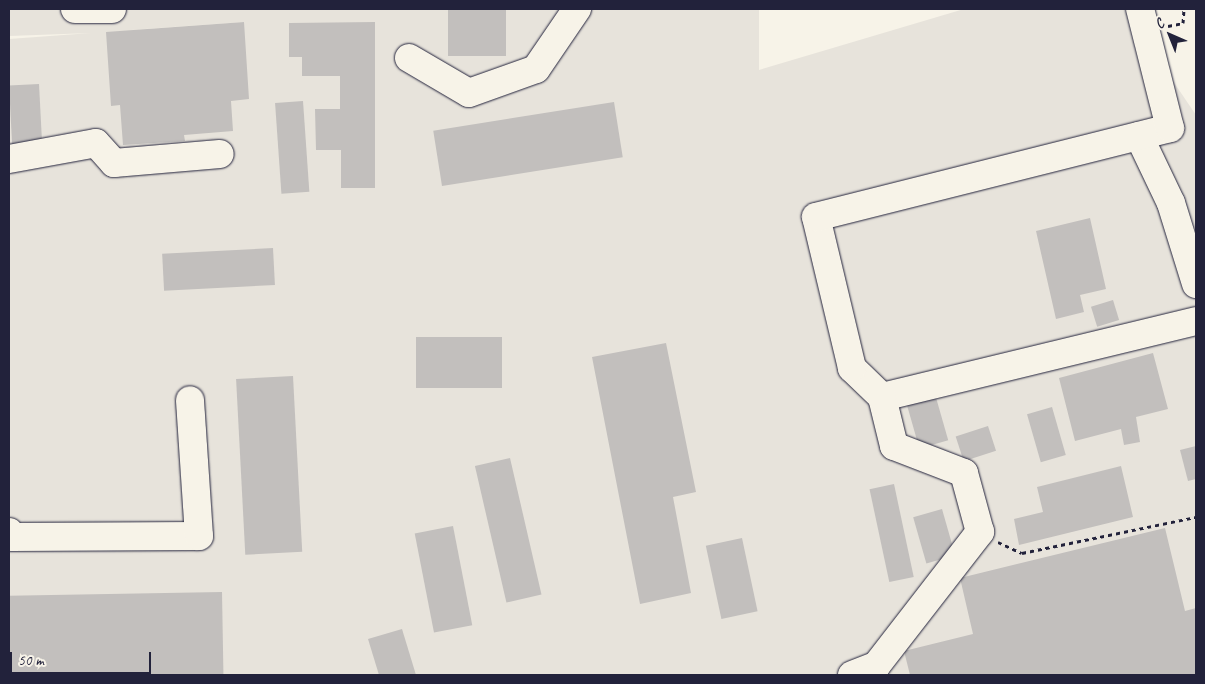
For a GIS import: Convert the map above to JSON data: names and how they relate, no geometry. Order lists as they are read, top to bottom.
{
  "scale_bar": "50 m",
  "north": "top left"
}
